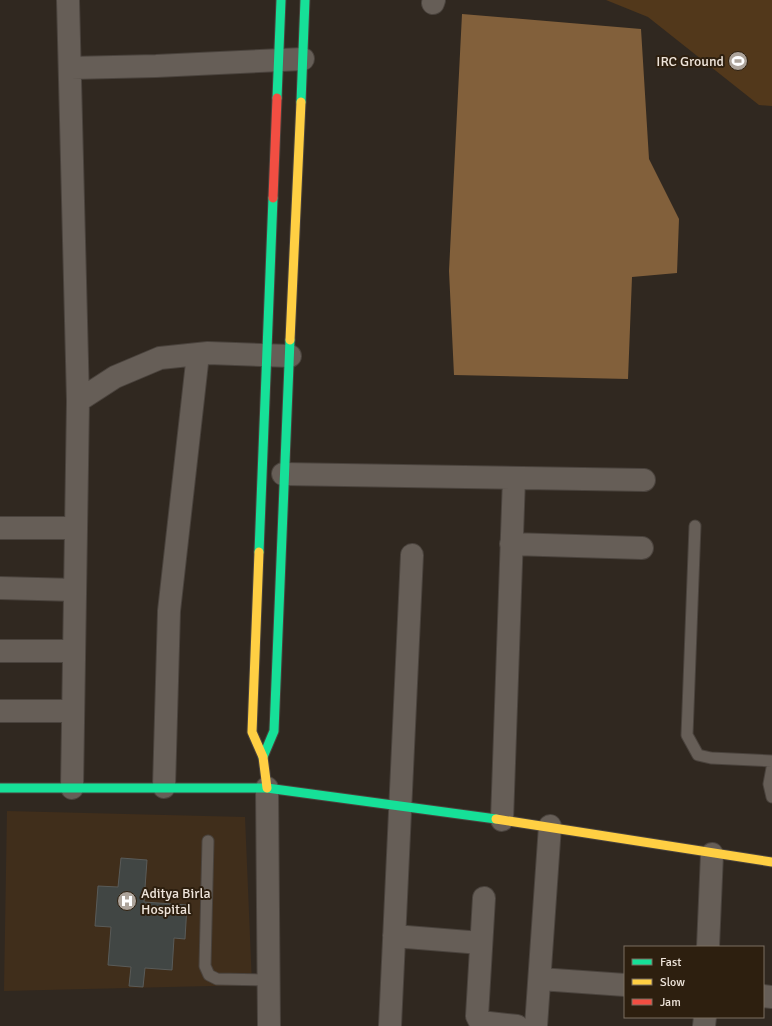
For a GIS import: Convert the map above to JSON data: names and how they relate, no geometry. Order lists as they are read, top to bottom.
{
  "places": {
    "sports": ["IRC Ground"],
    "hospital": ["Aditya Birla Hospital"]
  },
  "legend": ["Fast", "Slow", "Jam"]
}
